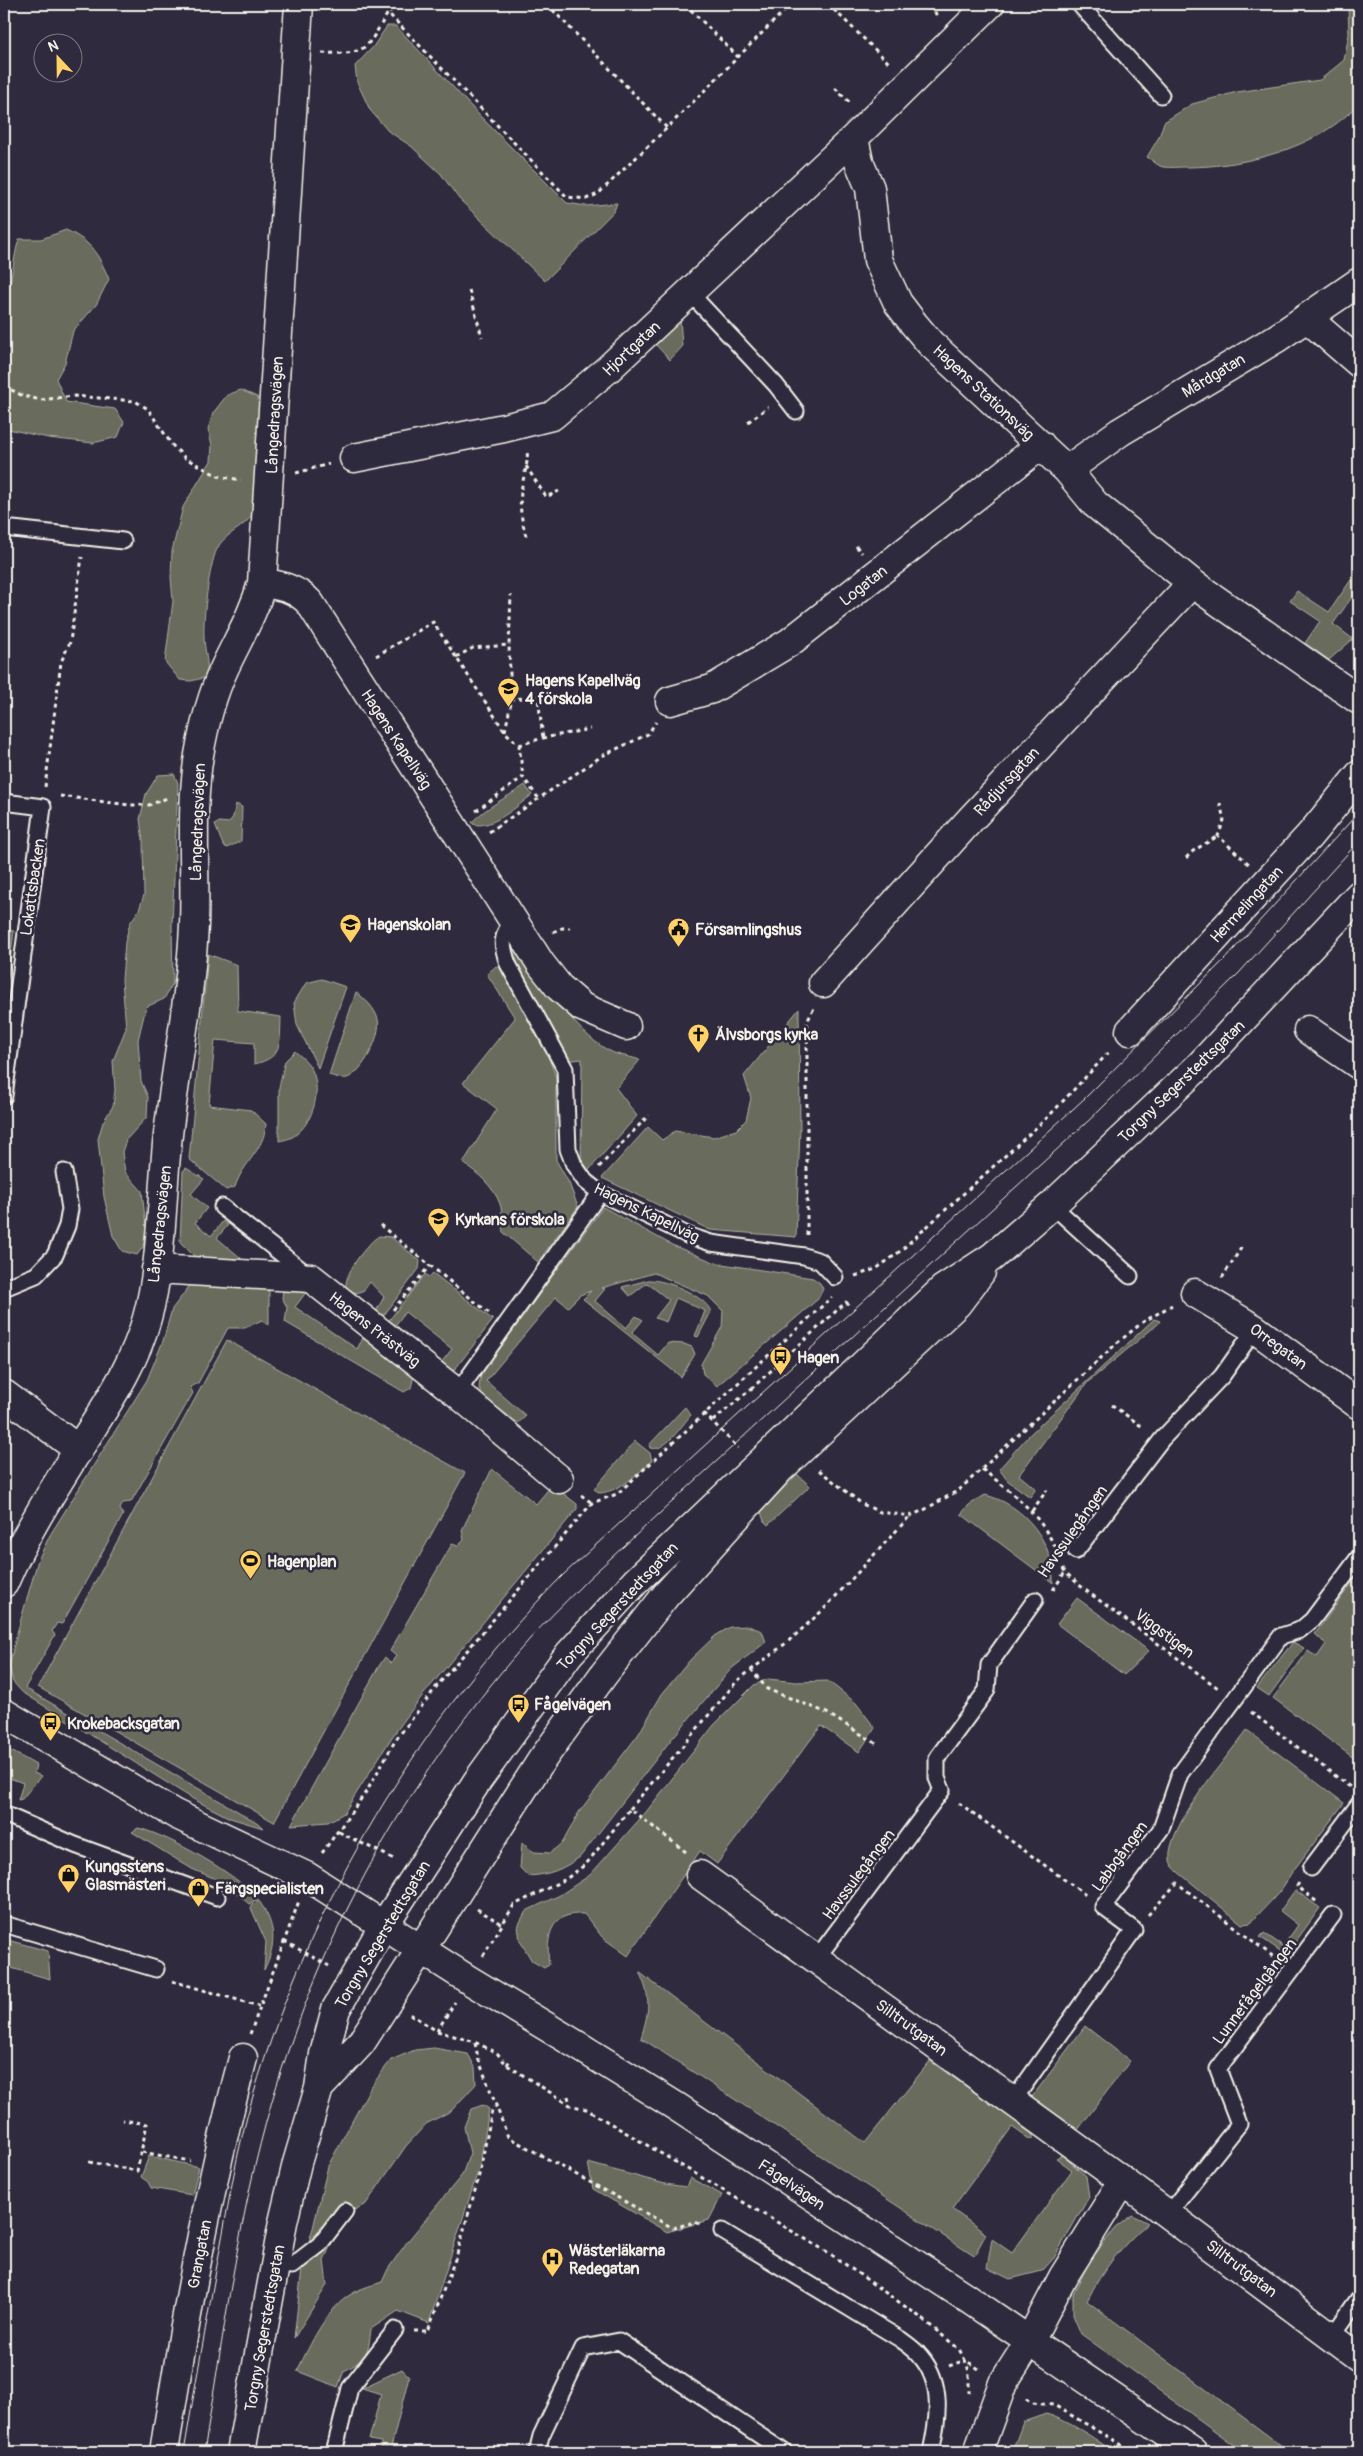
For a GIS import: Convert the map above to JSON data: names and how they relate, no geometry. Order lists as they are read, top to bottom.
{
  "streets": {
    "street": [
      "Hjortgatan",
      "Mårdgatan",
      "Hagens Stationsväg",
      "Långedragsvägen",
      "Logatan",
      "Hagens Kapellväg",
      "Rådjursgatan",
      "Hermelingatan",
      "Torgny Segerstedtsgatan",
      "Hagens Prästväg",
      "Orregatan",
      "Silltrutgatan",
      "Fågelvägen",
      "Grangatan"
    ],
    "lane": [
      "Lokattsbacken",
      "Havssulegången",
      "Labbgången",
      "Lunnefågelgången"
    ],
    "path": ["Viggstigen"]
  },
  "crossings": [
    ["Hjortgatan", "Hagens Stationsväg"],
    ["Mårdgatan", "Hagens Stationsväg"],
    ["Hagens Stationsväg", "Logatan"],
    ["Hagens Stationsväg", "Rådjursgatan"],
    ["Långedragsvägen", "Hagens Kapellväg"],
    ["Torgny Segerstedtsgatan", "Fågelvägen"],
    ["Orregatan", "Havssulegången"],
    ["Havssulegången", "Viggstigen"],
    ["Havssulegången", "Silltrutgatan"],
    ["Viggstigen", "Labbgången"],
    ["Lunnefågelgången", "Silltrutgatan"]
  ],
  "places": {
    "school or university": ["Hagens Kapellväg 4 förskola", "Hagenskolan", "Kyrkans förskola"],
    "public building": ["Församlingshus"],
    "church": ["Älvsborgs kyrka"],
    "bus stop": ["Hagen", "Fågelvägen", "Krokebacksgatan"],
    "sports": ["Hagenplan"],
    "shop": ["Kungsstens Glasmästeri", "Färgspecialisten"],
    "hospital": ["Wästerläkarna Redegatan"]
  },
  "north": "top"
}
